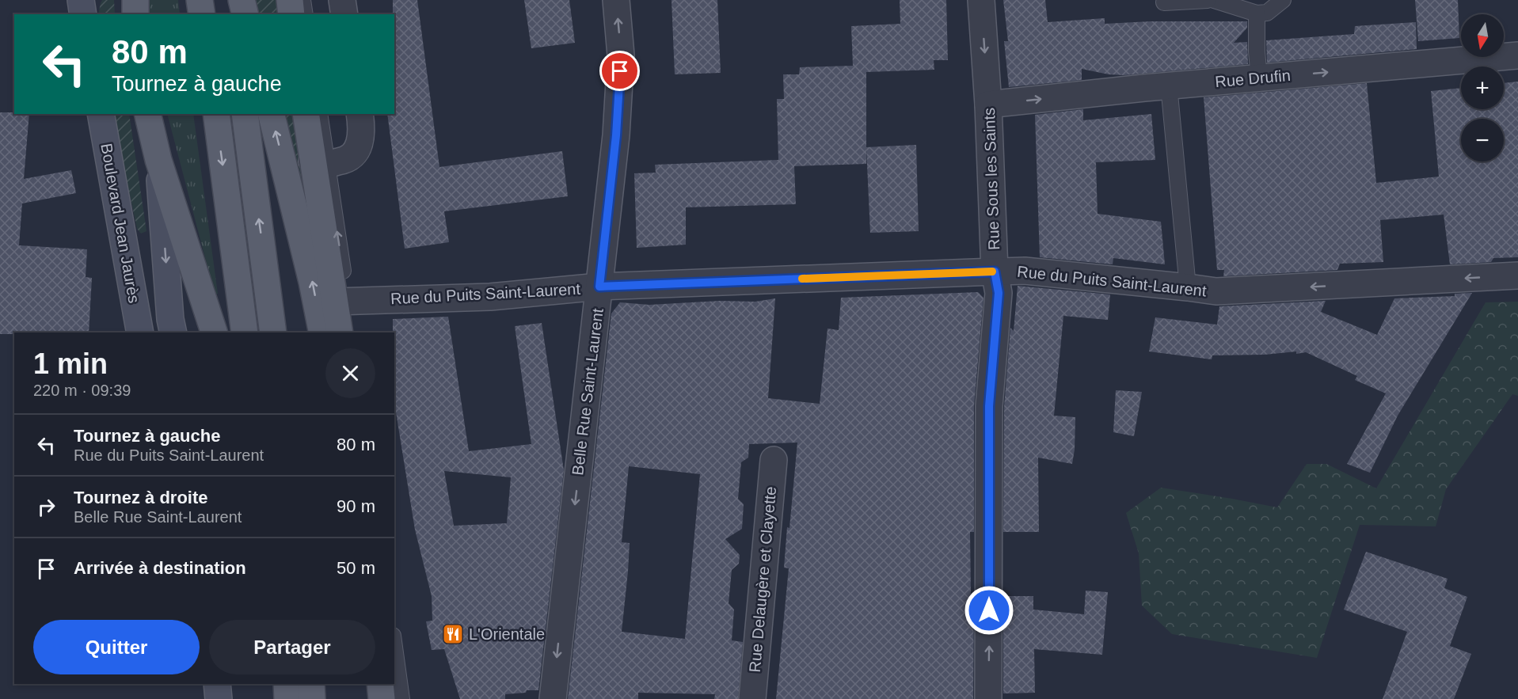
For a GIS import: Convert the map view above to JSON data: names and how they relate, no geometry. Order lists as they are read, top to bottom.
{
  "streets": {
    "street": [
      "Rue Drufin",
      "Rue Sous les Saints",
      "Boulevard Jean Jaurès",
      "Rue du Puits Saint-Laurent",
      "Belle Rue Saint-Laurent",
      "Rue Delaugère et Clayette"
    ]
  },
  "crossings": [
    ["Rue Drufin", "Rue Sous les Saints"],
    ["Rue Sous les Saints", "Rue du Puits Saint-Laurent"],
    ["Rue du Puits Saint-Laurent", "Belle Rue Saint-Laurent"]
  ],
  "one_way": ["Rue Drufin"],
  "places": {
    "restaurant": ["L'Orientale"]
  },
  "north": "bottom",
  "page": {
    "map_buttons": ["+", "−"],
    "turn": ["80 m", "Tournez à gauche"],
    "heading": ["1 min", "220 m · 09:39"],
    "list": [
      {
        "name": "Tournez à gauche",
        "note": "Rue du Puits Saint-Laurent",
        "value": "80 m"
      },
      {
        "name": "Tournez à droite",
        "note": "Belle Rue Saint-Laurent",
        "value": "90 m"
      },
      {
        "name": "Arrivée à destination",
        "value": "50 m"
      }
    ],
    "buttons": ["Quitter", "Partager"]
  }
}
